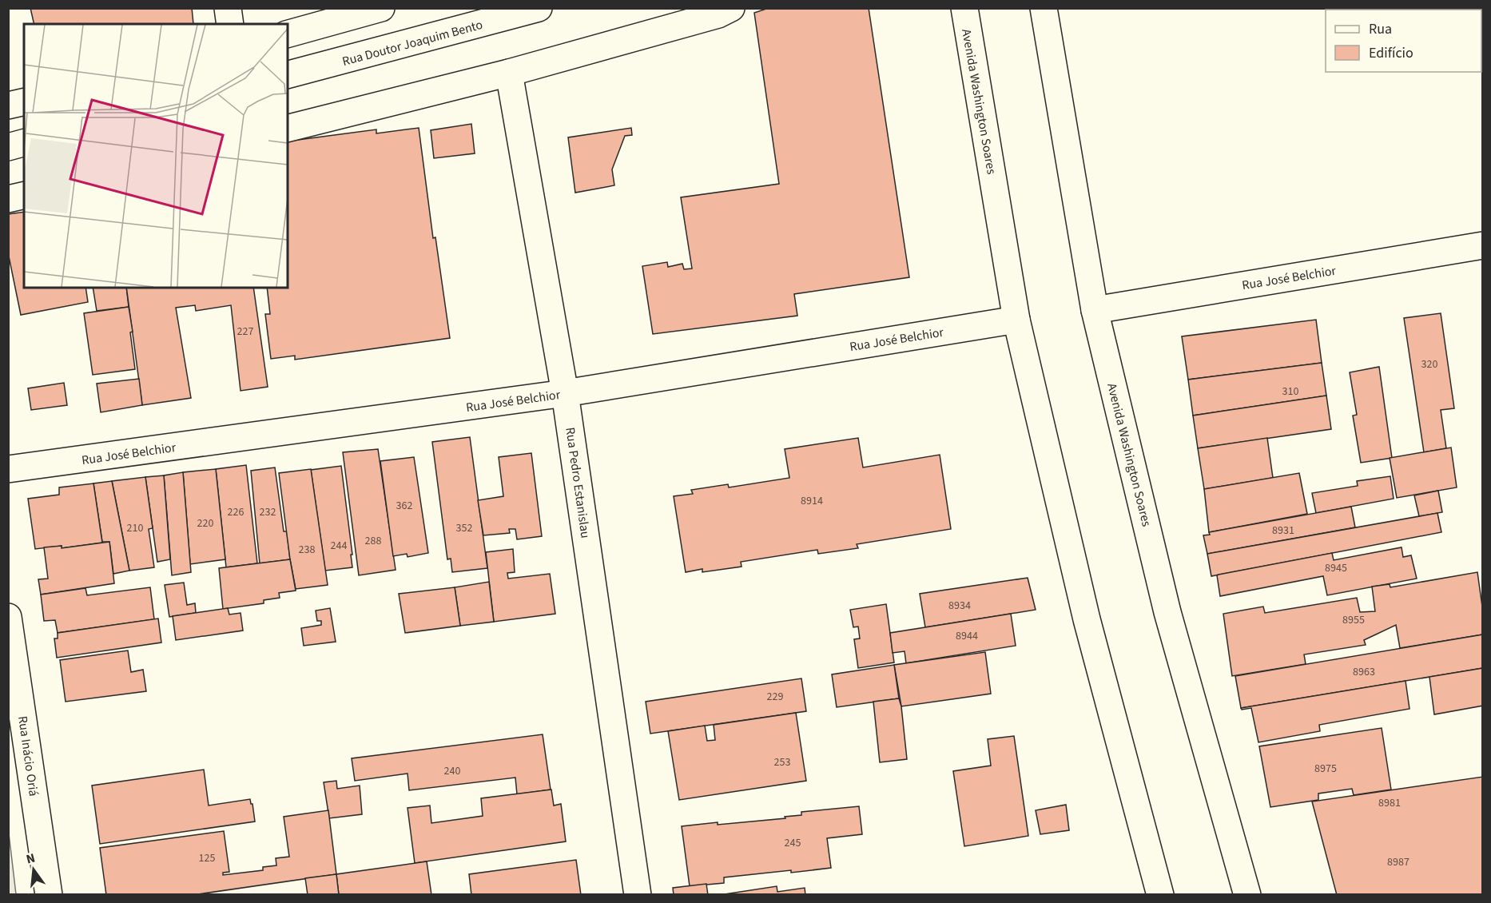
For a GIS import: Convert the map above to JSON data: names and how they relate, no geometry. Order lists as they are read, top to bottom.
{
  "streets": {
    "main road": [
      "Rua Doutor Joaquim Bento",
      "Avenida Washington Soares",
      "Rua José Belchior",
      "Rua Pedro Estanislau",
      "Rua Inácio Oriá"
    ]
  },
  "crossings": [
    ["Avenida Washington Soares", "Rua José Belchior"],
    ["Rua José Belchior", "Rua Pedro Estanislau"]
  ],
  "house_numbers": [
    "227",
    "320",
    "310",
    "8914",
    "362",
    "226",
    "232",
    "220",
    "210",
    "352",
    "8931",
    "288",
    "244",
    "238",
    "8945",
    "8934",
    "8955",
    "8944",
    "8963",
    "229",
    "253",
    "8975",
    "240",
    "8981",
    "245",
    "125",
    "8987"
  ],
  "legend": ["Rua", "Edifício"],
  "north": "top"
}
